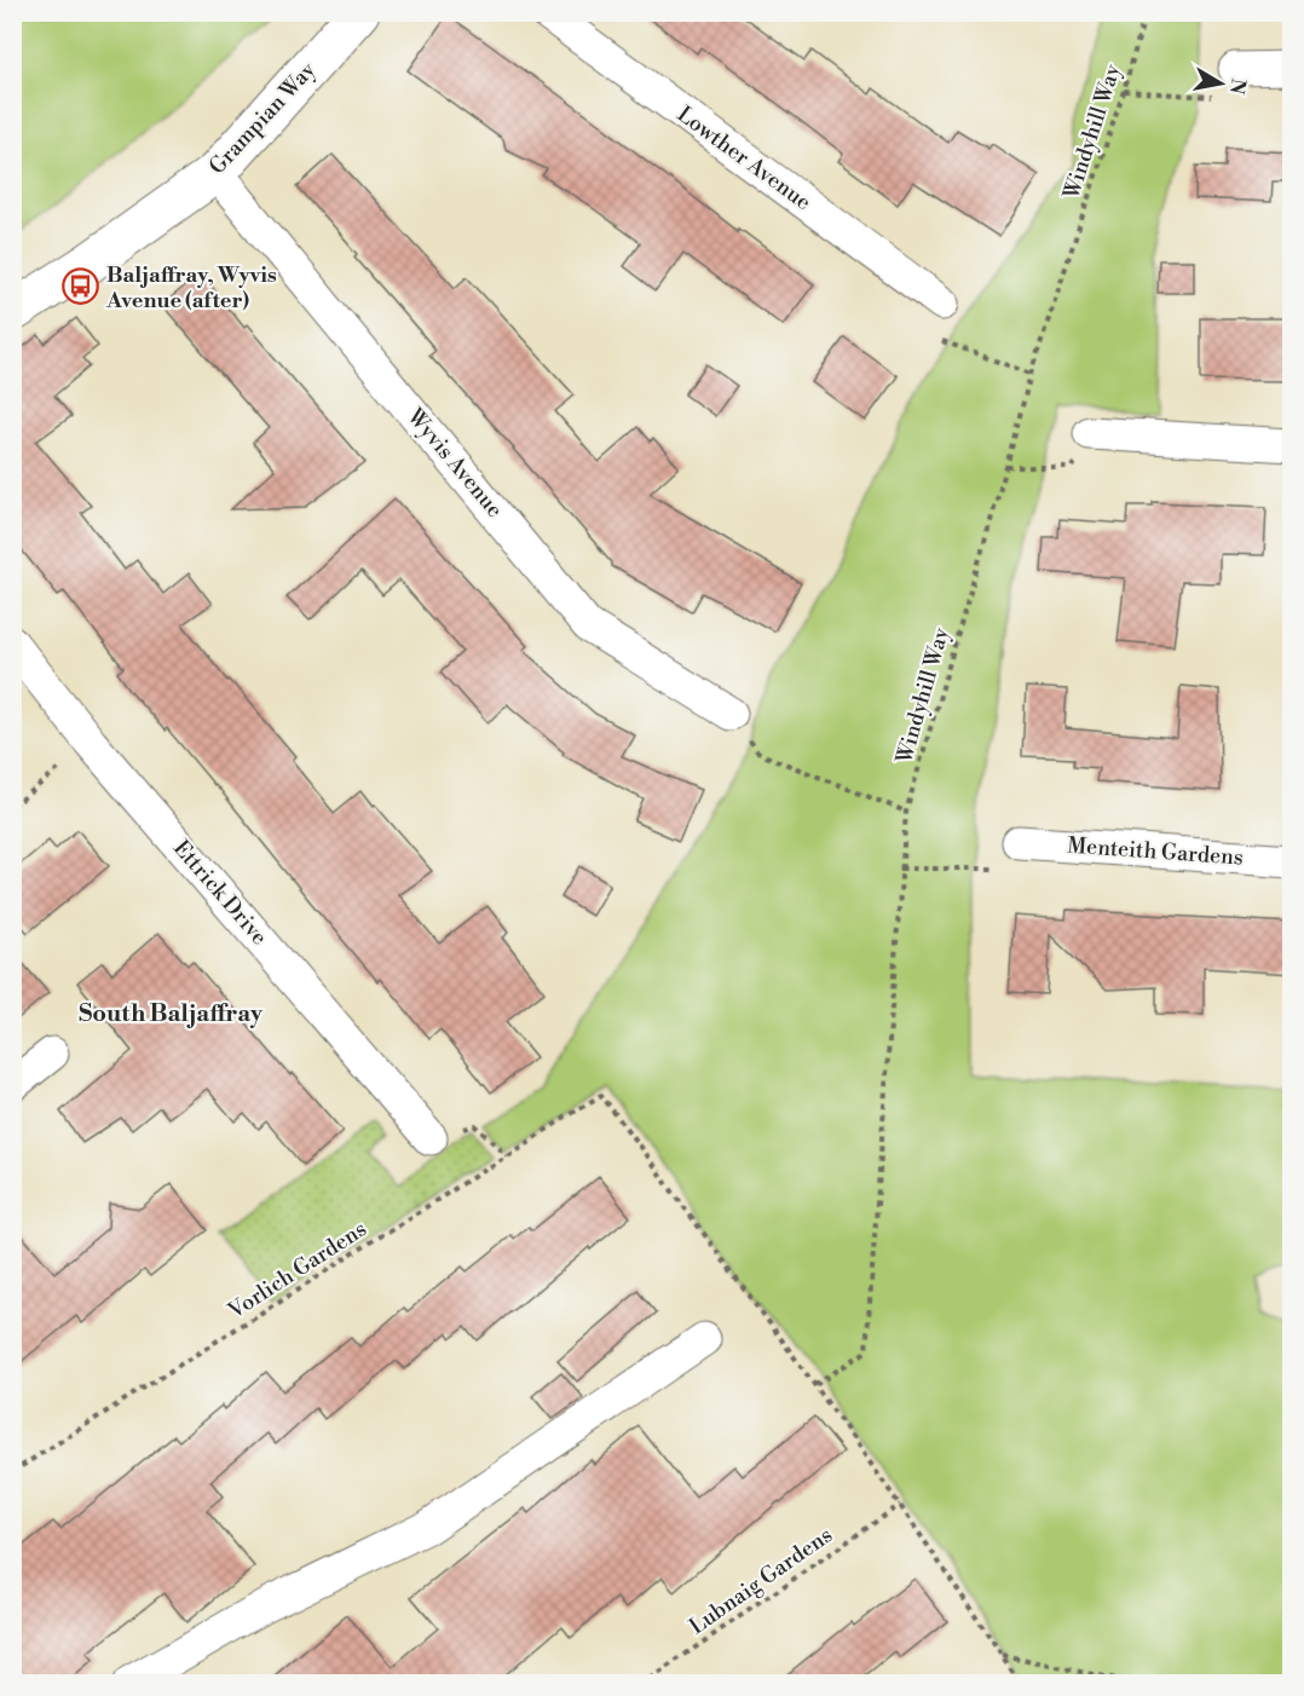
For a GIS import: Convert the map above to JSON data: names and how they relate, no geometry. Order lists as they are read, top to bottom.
{
  "streets": {
    "street": [
      "Grampian Way",
      "Lowther Avenue",
      "Wyvis Avenue",
      "Menteith Gardens",
      "Ettrick Drive"
    ],
    "path": ["Windyhill Way", "Vorlich Gardens", "Lubnaig Gardens"]
  },
  "crossings": [
    ["Grampian Way", "Wyvis Avenue"],
    ["Windyhill Way", "Vorlich Gardens"]
  ],
  "districts": ["South Baljaffray"],
  "places": {
    "bus stop": ["Baljaffray, Wyvis Avenue (after)"]
  },
  "north": "right"
}
